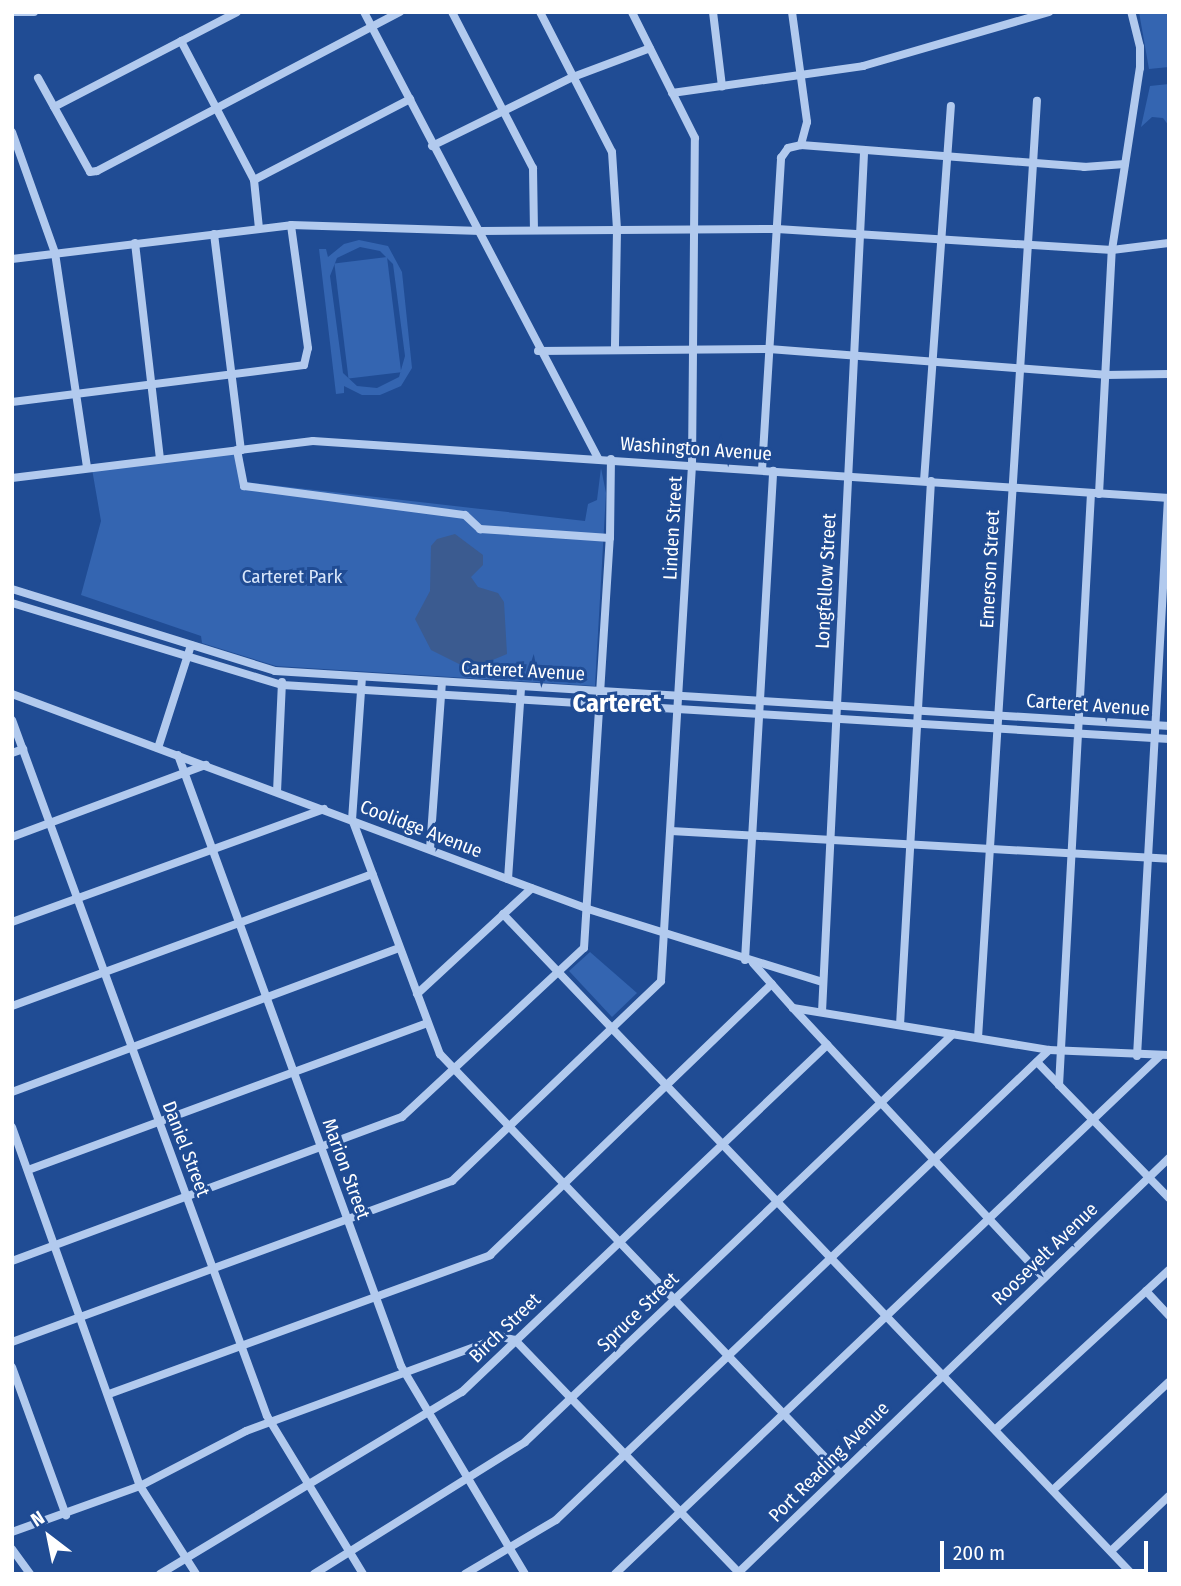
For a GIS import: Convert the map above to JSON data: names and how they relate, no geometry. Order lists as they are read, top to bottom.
{
  "streets": {
    "street": [
      "Washington Avenue",
      "Linden Street",
      "Emerson Street",
      "Longfellow Street",
      "Carteret Avenue",
      "Coolidge Avenue",
      "Daniel Street",
      "Marion Street",
      "Roosevelt Avenue",
      "Spruce Street",
      "Birch Street",
      "Port Reading Avenue"
    ]
  },
  "crossings": [
    ["Washington Avenue", "Linden Street"],
    ["Washington Avenue", "Emerson Street"],
    ["Washington Avenue", "Longfellow Street"],
    ["Linden Street", "Carteret Avenue"],
    ["Linden Street", "Coolidge Avenue"],
    ["Linden Street", "Daniel Street"],
    ["Linden Street", "Marion Street"],
    ["Emerson Street", "Carteret Avenue"],
    ["Longfellow Street", "Carteret Avenue"],
    ["Longfellow Street", "Coolidge Avenue"],
    ["Coolidge Avenue", "Marion Street"],
    ["Daniel Street", "Spruce Street"],
    ["Daniel Street", "Birch Street"],
    ["Marion Street", "Spruce Street"],
    ["Marion Street", "Birch Street"],
    ["Roosevelt Avenue", "Port Reading Avenue"]
  ],
  "districts": ["Carteret"],
  "parks": ["Carteret Park"],
  "scale_bar": "200 m",
  "north": "top left"
}
